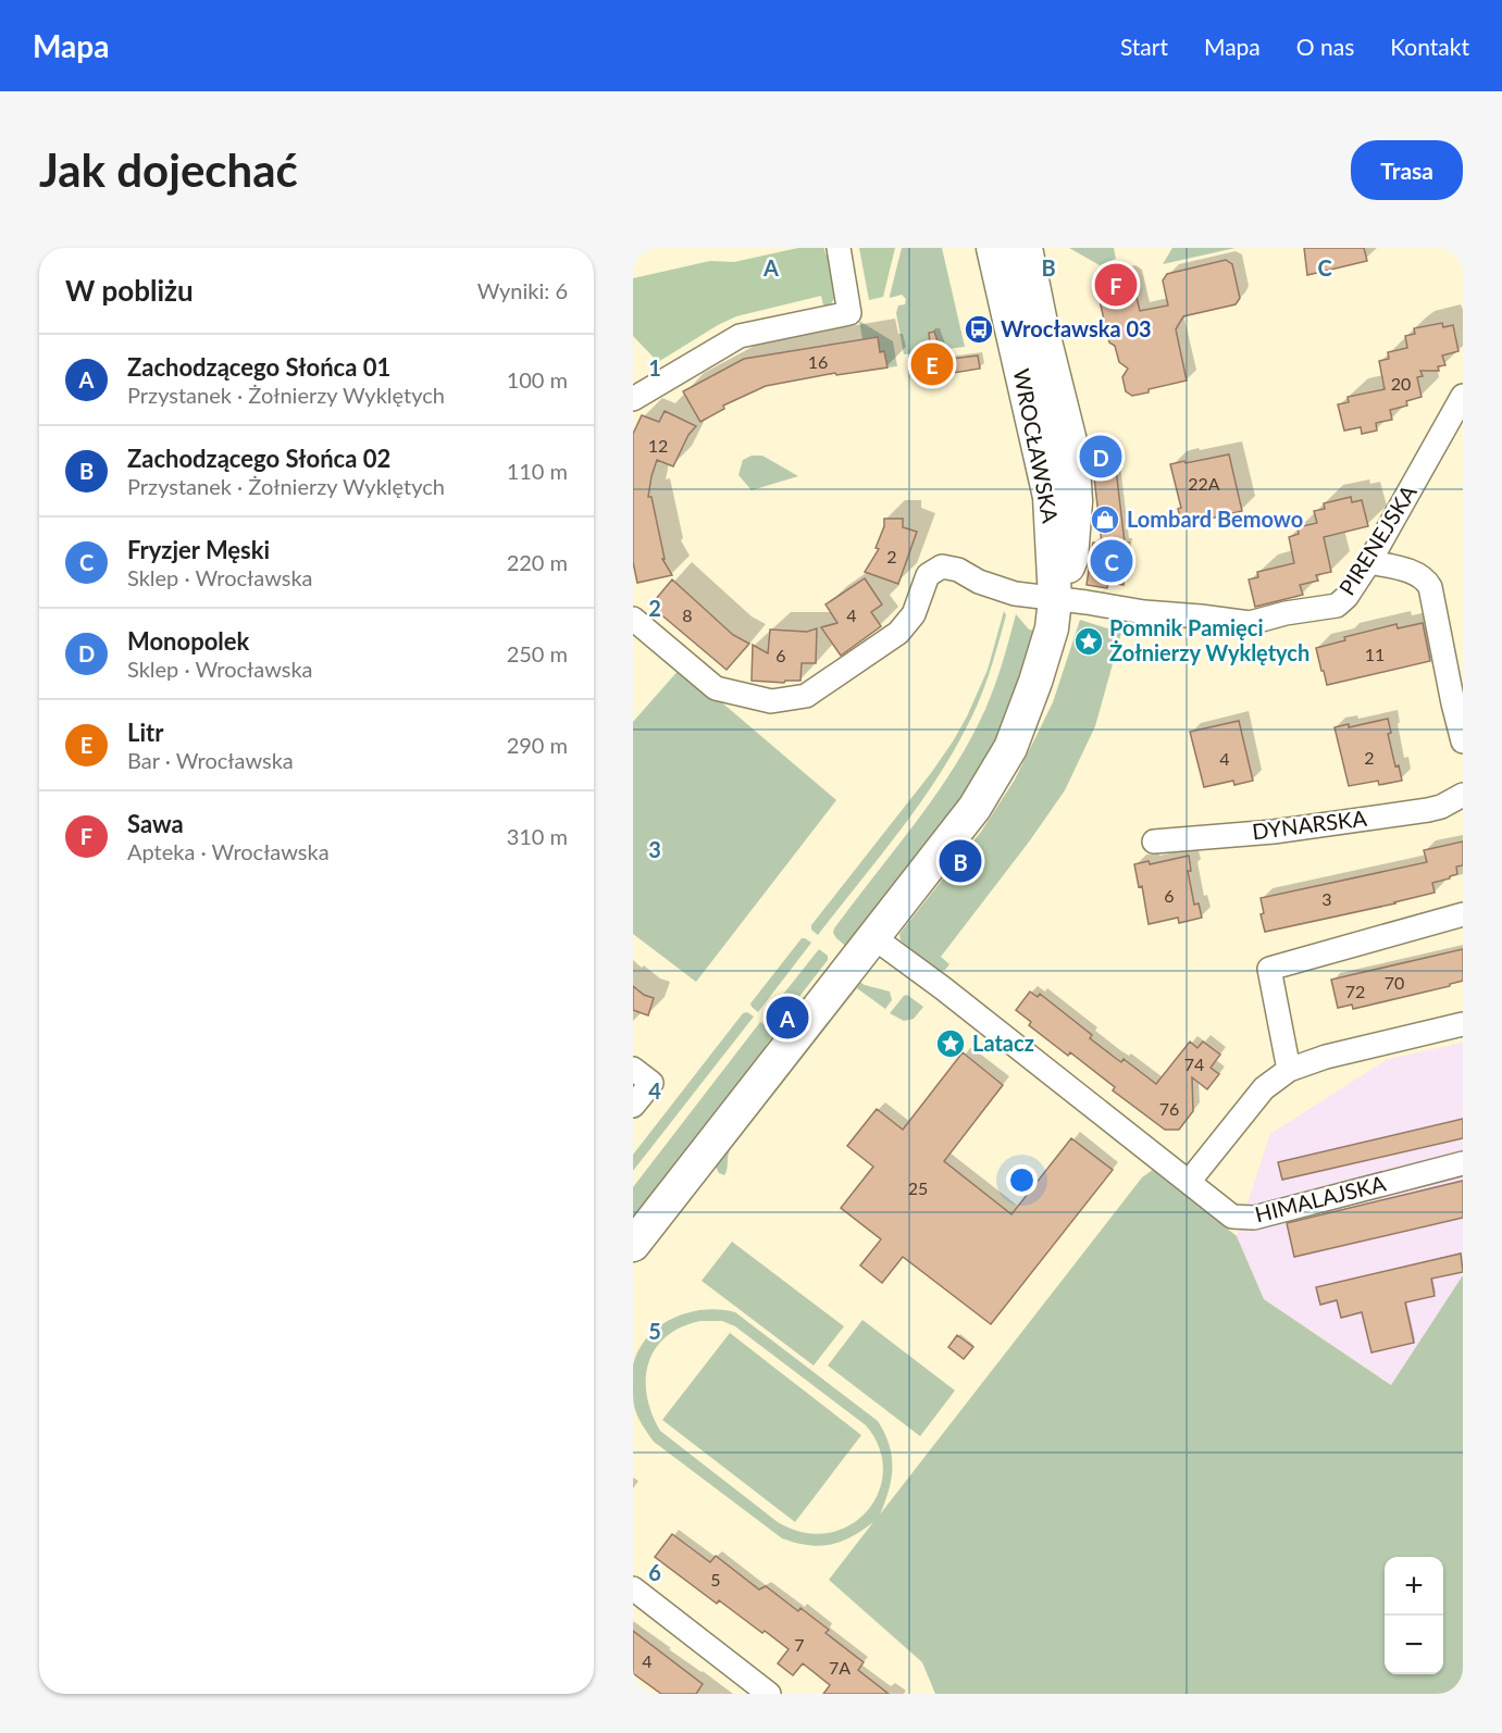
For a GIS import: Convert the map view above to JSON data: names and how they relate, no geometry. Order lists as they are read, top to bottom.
{
  "streets": {
    "street": [
      "WROCŁAWSKA",
      "PIRENEJSKA",
      "DYNARSKA",
      "HIMALAJSKA"
    ]
  },
  "crossings": [
    ["WROCŁAWSKA", "PIRENEJSKA"]
  ],
  "places": {
    "bus stop": ["Wrocławska 03"],
    "shop": ["Lombard Bemowo"],
    "place": ["Pomnik Pamięci Żołnierzy Wyklętych", "Latacz"]
  },
  "house_numbers": [
    "16",
    "20",
    "12",
    "22A",
    "2",
    "8",
    "4",
    "11",
    "6",
    "2",
    "4",
    "6",
    "3",
    "70",
    "72",
    "74",
    "76",
    "25",
    "5",
    "7",
    "4",
    "7A"
  ],
  "page": {
    "header": "Mapa",
    "nav": [
      "Start",
      "Mapa",
      "O nas",
      "Kontakt"
    ],
    "buttons": "Trasa",
    "title": "Jak dojechać",
    "heading": ["W pobliżu", "Wyniki: 6"],
    "pins": [
      "F",
      "E",
      "D",
      "C",
      "B",
      "A"
    ],
    "list": [
      {
        "mark": "A",
        "name": "Zachodzącego Słońca 01",
        "note": "Przystanek · Żołnierzy Wyklętych",
        "value": "100 m"
      },
      {
        "mark": "B",
        "name": "Zachodzącego Słońca 02",
        "note": "Przystanek · Żołnierzy Wyklętych",
        "value": "110 m"
      },
      {
        "mark": "C",
        "name": "Fryzjer Męski",
        "note": "Sklep · Wrocławska",
        "value": "220 m"
      },
      {
        "mark": "D",
        "name": "Monopolek",
        "note": "Sklep · Wrocławska",
        "value": "250 m"
      },
      {
        "mark": "E",
        "name": "Litr",
        "note": "Bar · Wrocławska",
        "value": "290 m"
      },
      {
        "mark": "F",
        "name": "Sawa",
        "note": "Apteka · Wrocławska",
        "value": "310 m"
      }
    ],
    "map_buttons": ["+", "−"]
  },
  "grid": {
    "columns": ["A", "B", "C"],
    "rows": [
      "1",
      "2",
      "3",
      "4",
      "5",
      "6"
    ]
  }
}
